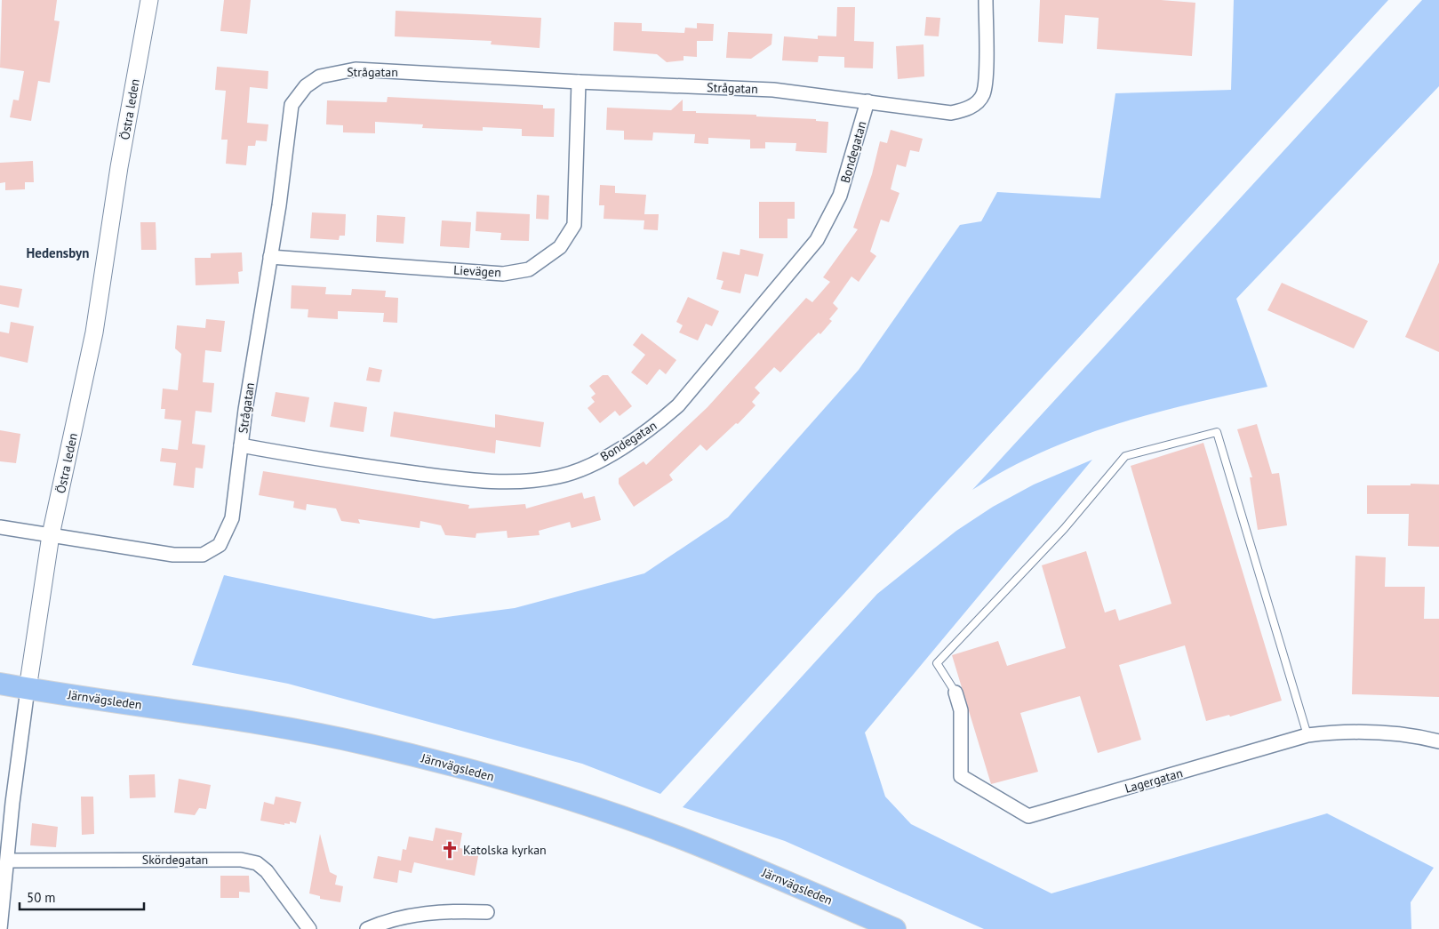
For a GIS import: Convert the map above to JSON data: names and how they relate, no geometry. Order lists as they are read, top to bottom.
{
  "streets": {
    "main road": ["Järnvägsleden"],
    "street": [
      "Strågatan",
      "Östra leden",
      "Bondegatan",
      "Lievägen",
      "Lagergatan",
      "Skördegatan"
    ]
  },
  "crossings": [
    ["Strågatan", "Östra leden"],
    ["Strågatan", "Bondegatan"],
    ["Strågatan", "Lievägen"],
    ["Östra leden", "Järnvägsleden"],
    ["Östra leden", "Skördegatan"]
  ],
  "districts": ["Hedensbyn"],
  "places": {
    "church": ["Katolska kyrkan"]
  },
  "scale_bar": "50 m"
}
